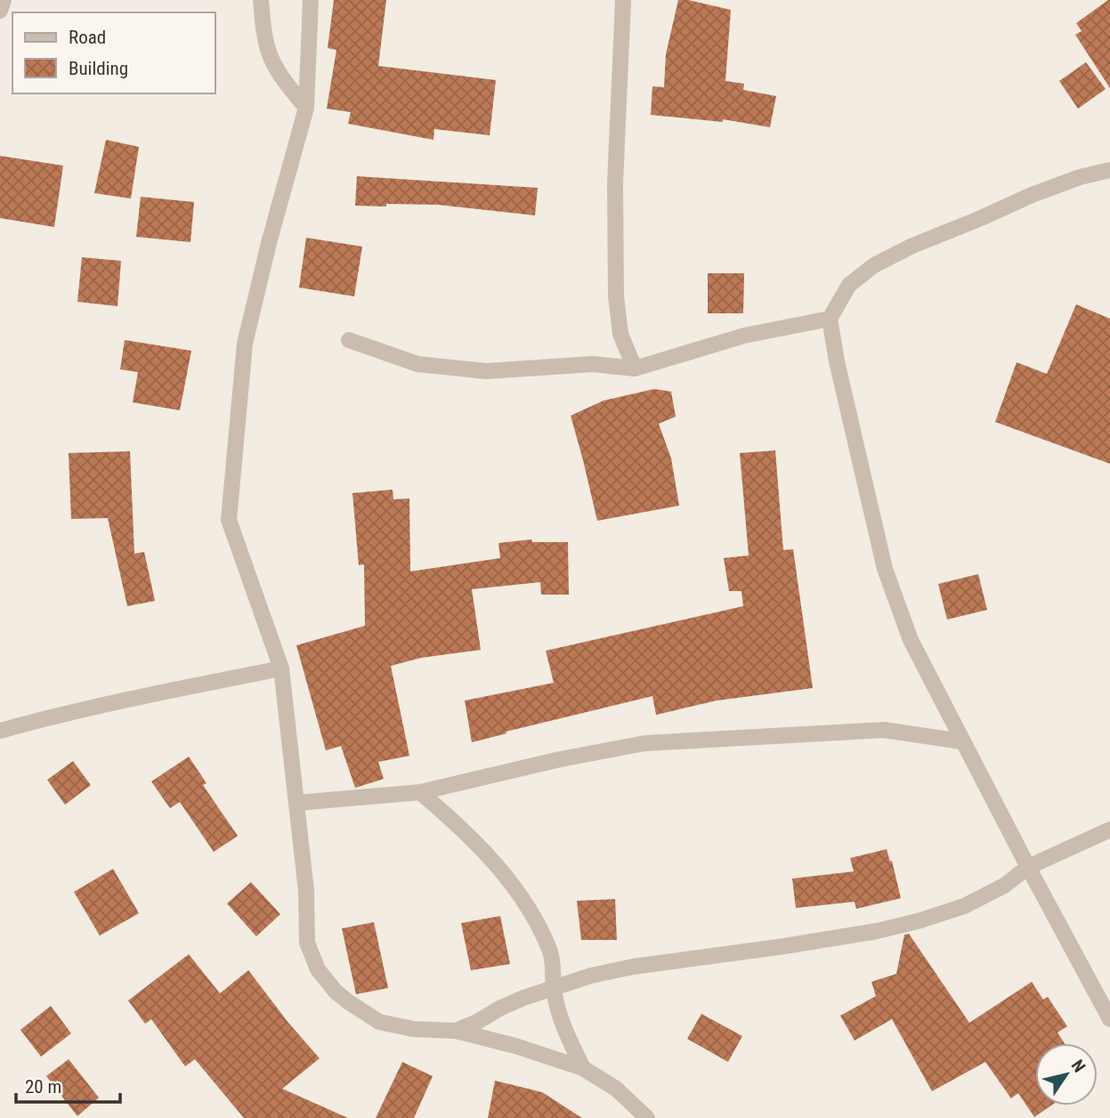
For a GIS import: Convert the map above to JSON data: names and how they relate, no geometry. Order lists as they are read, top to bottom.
{
  "legend": ["Road", "Building"],
  "scale_bar": "20 m",
  "north": "top right"
}
